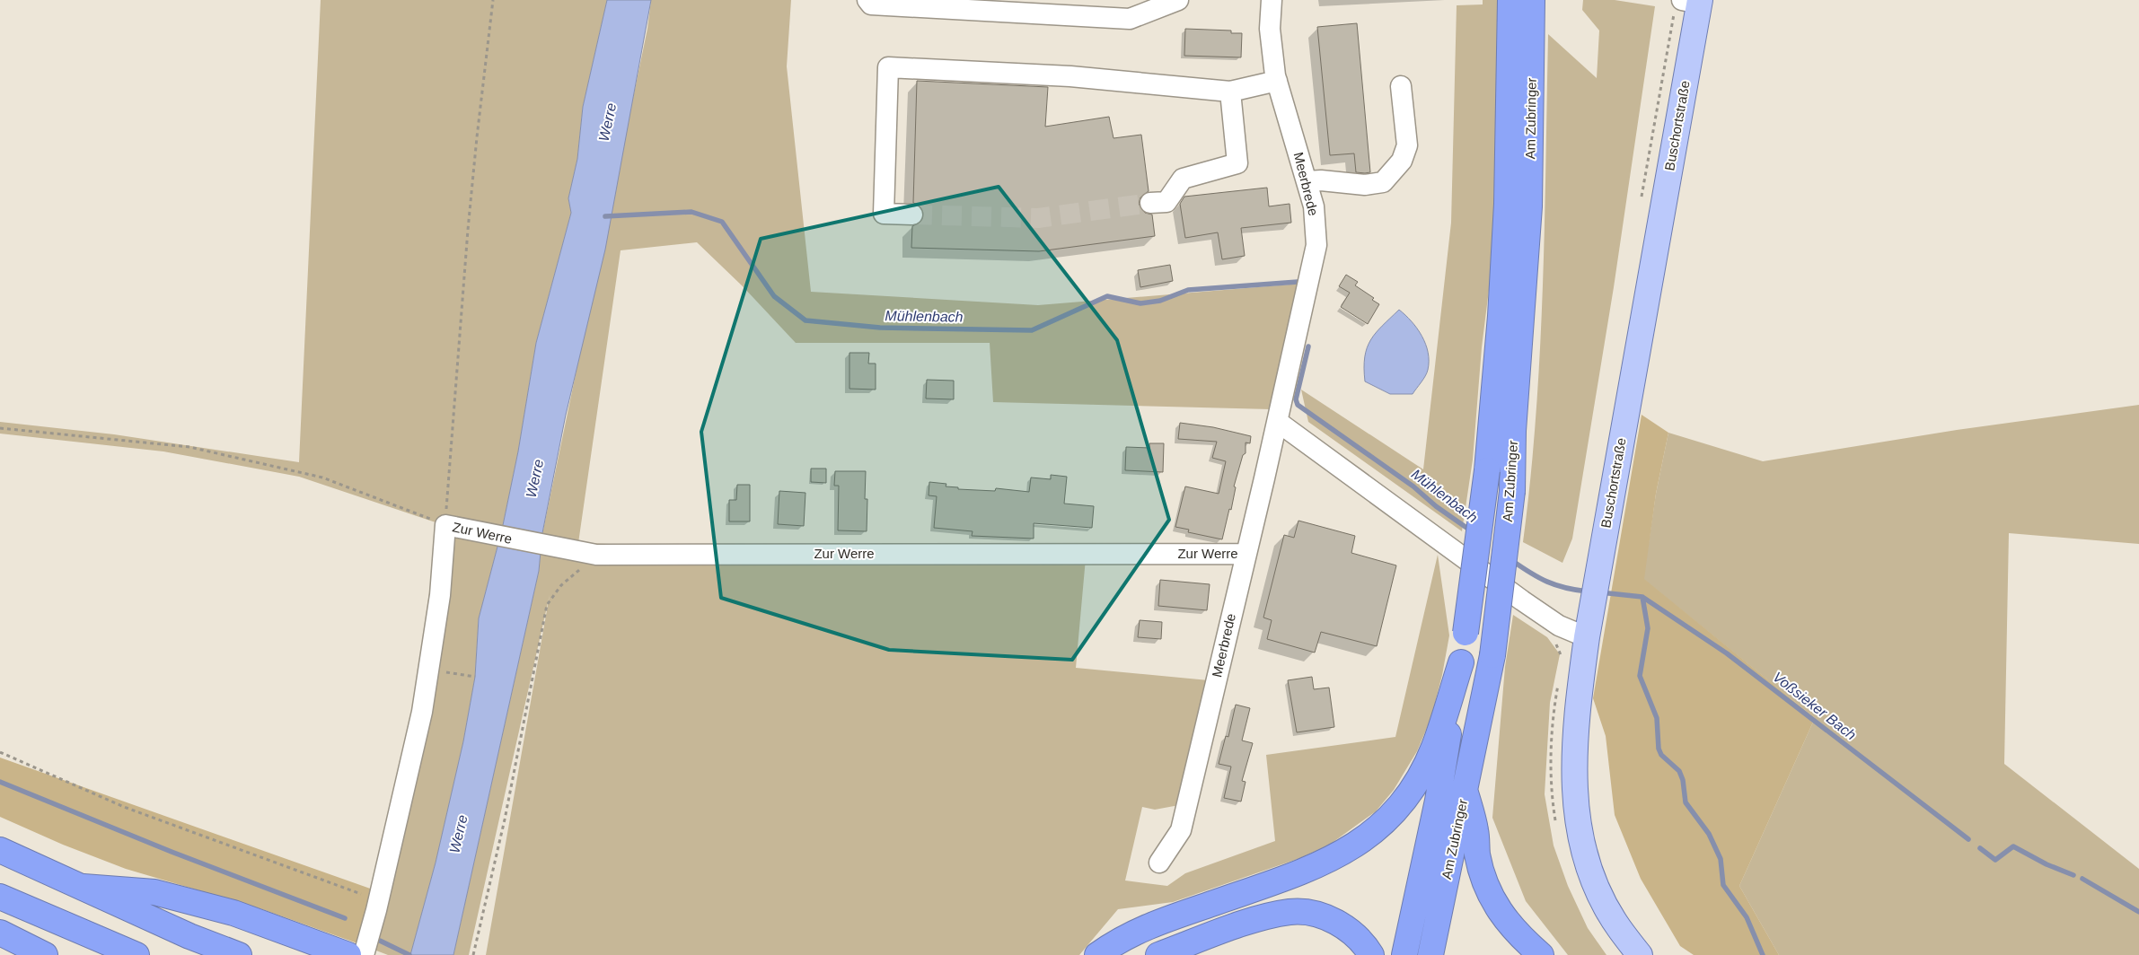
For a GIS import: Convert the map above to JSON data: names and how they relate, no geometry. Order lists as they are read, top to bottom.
{
  "streets": {
    "highway": ["Am Zubringer"],
    "main road": ["Buschortstraße"],
    "street": ["Meerbrede", "Zur Werre"]
  },
  "crossings": [
    ["Meerbrede", "Zur Werre"]
  ],
  "water": ["Werre", "Mühlenbach", "Voßsieker Bach"]
}
